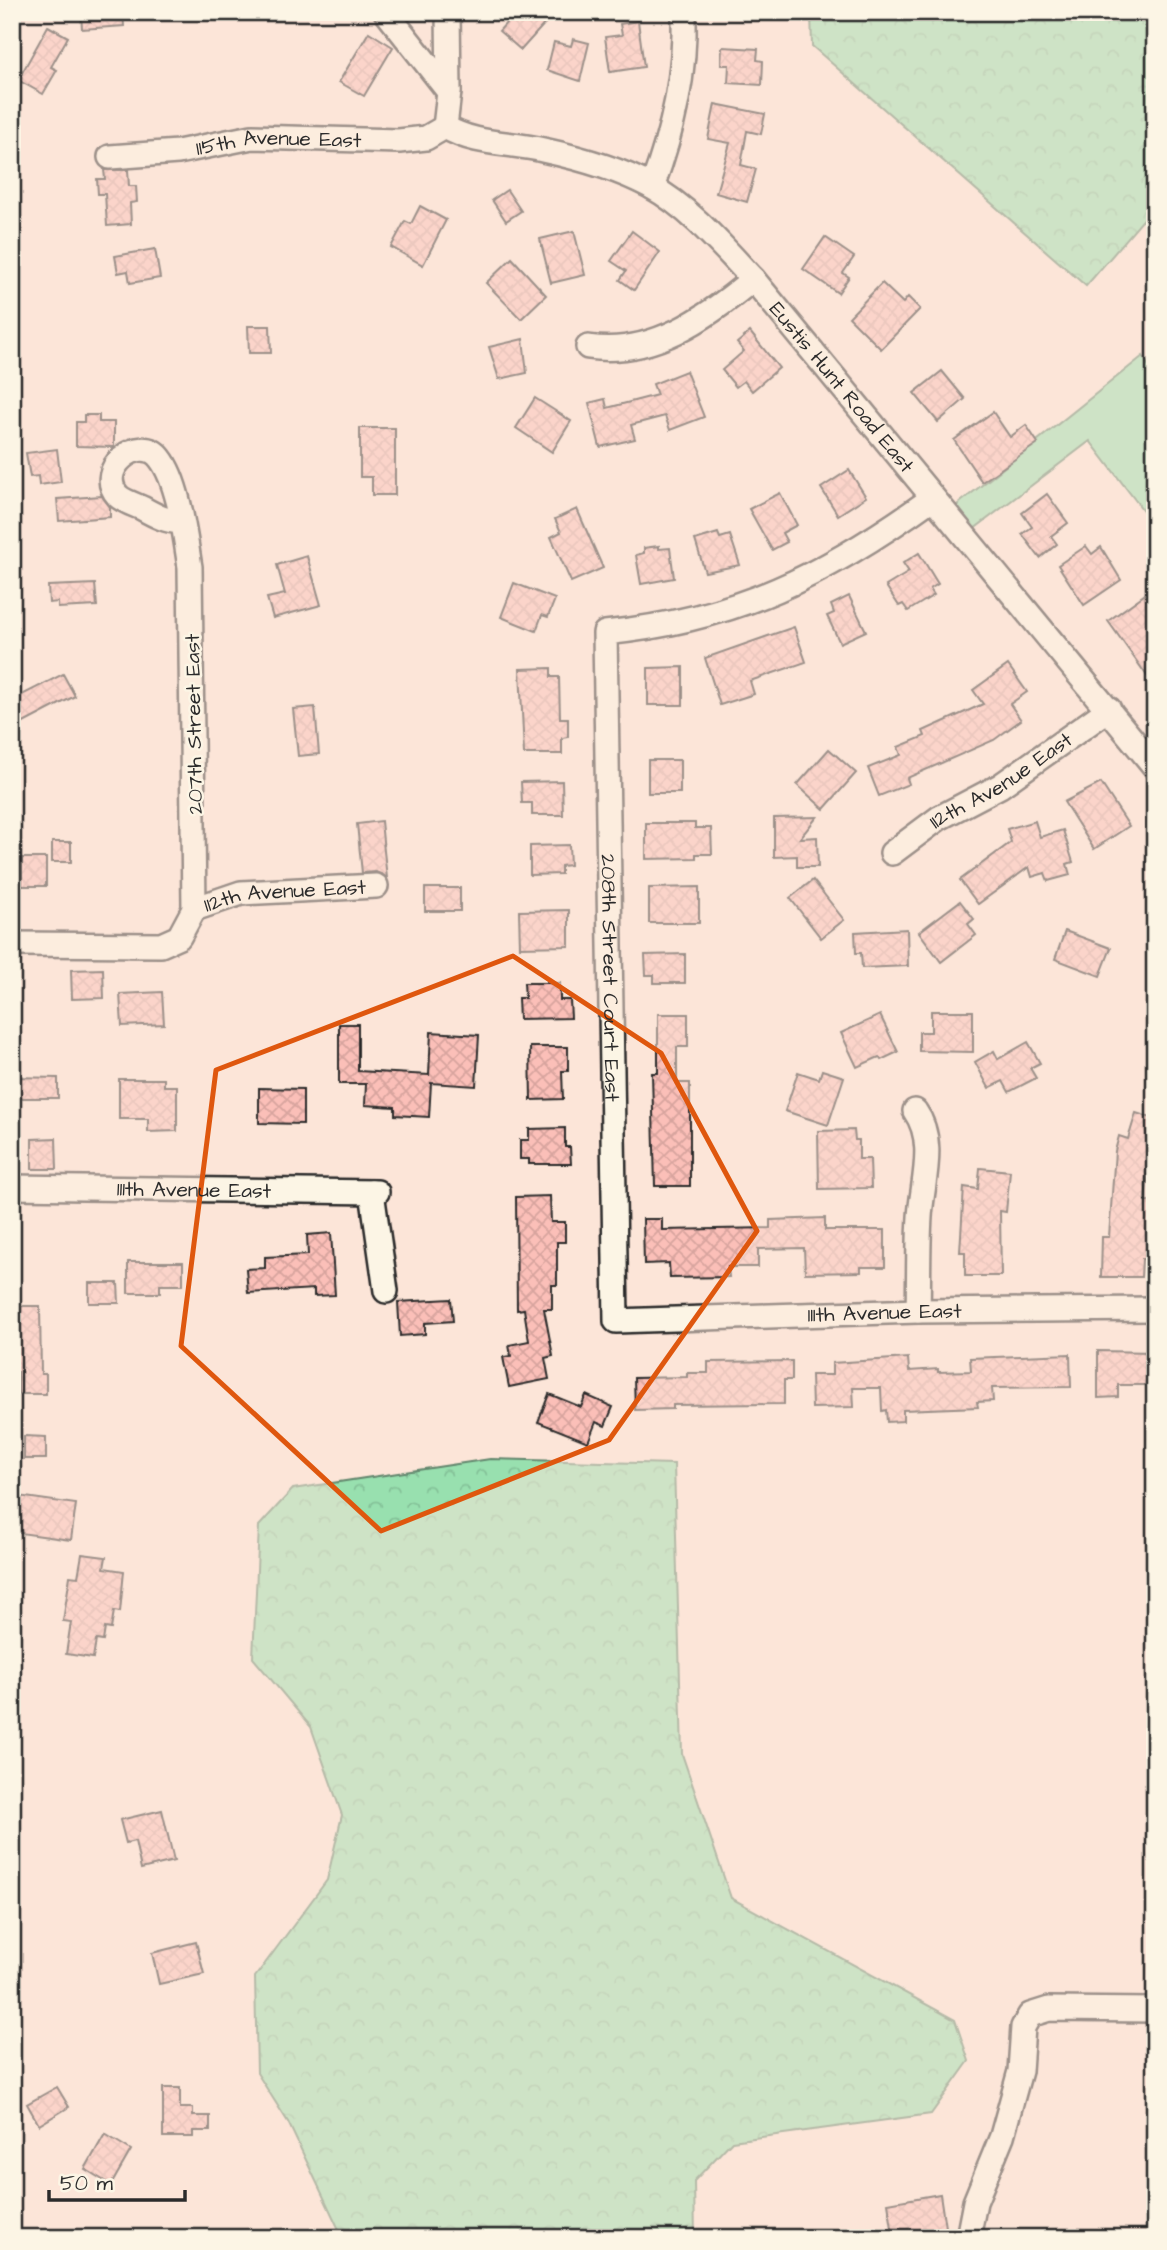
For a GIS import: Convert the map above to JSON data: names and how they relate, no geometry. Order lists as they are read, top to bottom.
{
  "streets": {
    "street": [
      "115th Avenue East",
      "Eustis Hunt Road East",
      "207th Street East",
      "112th Avenue East",
      "208th Street Court East",
      "111th Avenue East"
    ]
  },
  "crossings": [
    ["115th Avenue East", "Eustis Hunt Road East"],
    ["Eustis Hunt Road East", "112th Avenue East"],
    ["Eustis Hunt Road East", "208th Street Court East"],
    ["207th Street East", "112th Avenue East"],
    ["208th Street Court East", "111th Avenue East"]
  ],
  "scale_bar": "50 m"
}
